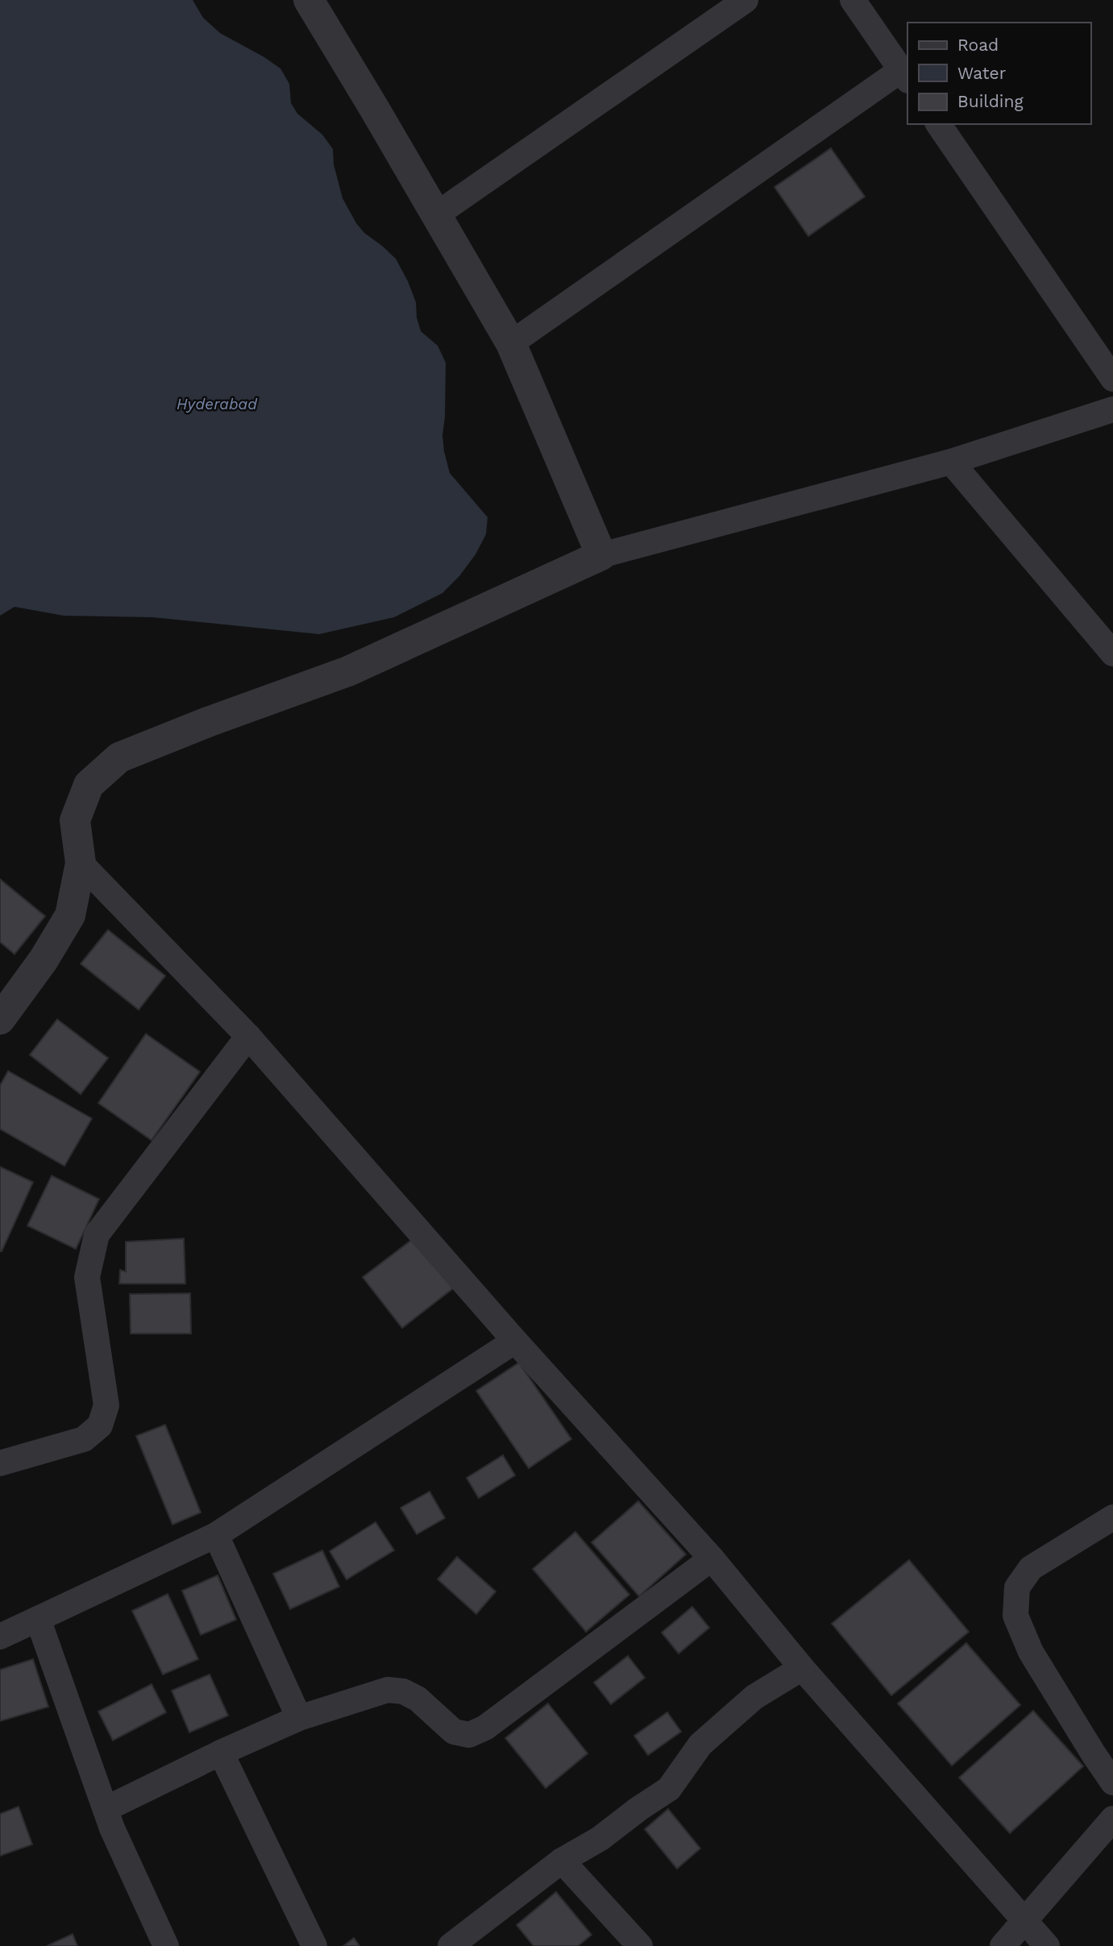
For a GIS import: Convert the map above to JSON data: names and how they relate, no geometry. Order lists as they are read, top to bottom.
{
  "water": ["Hyderabad"],
  "legend": ["Road", "Water", "Building"]
}
